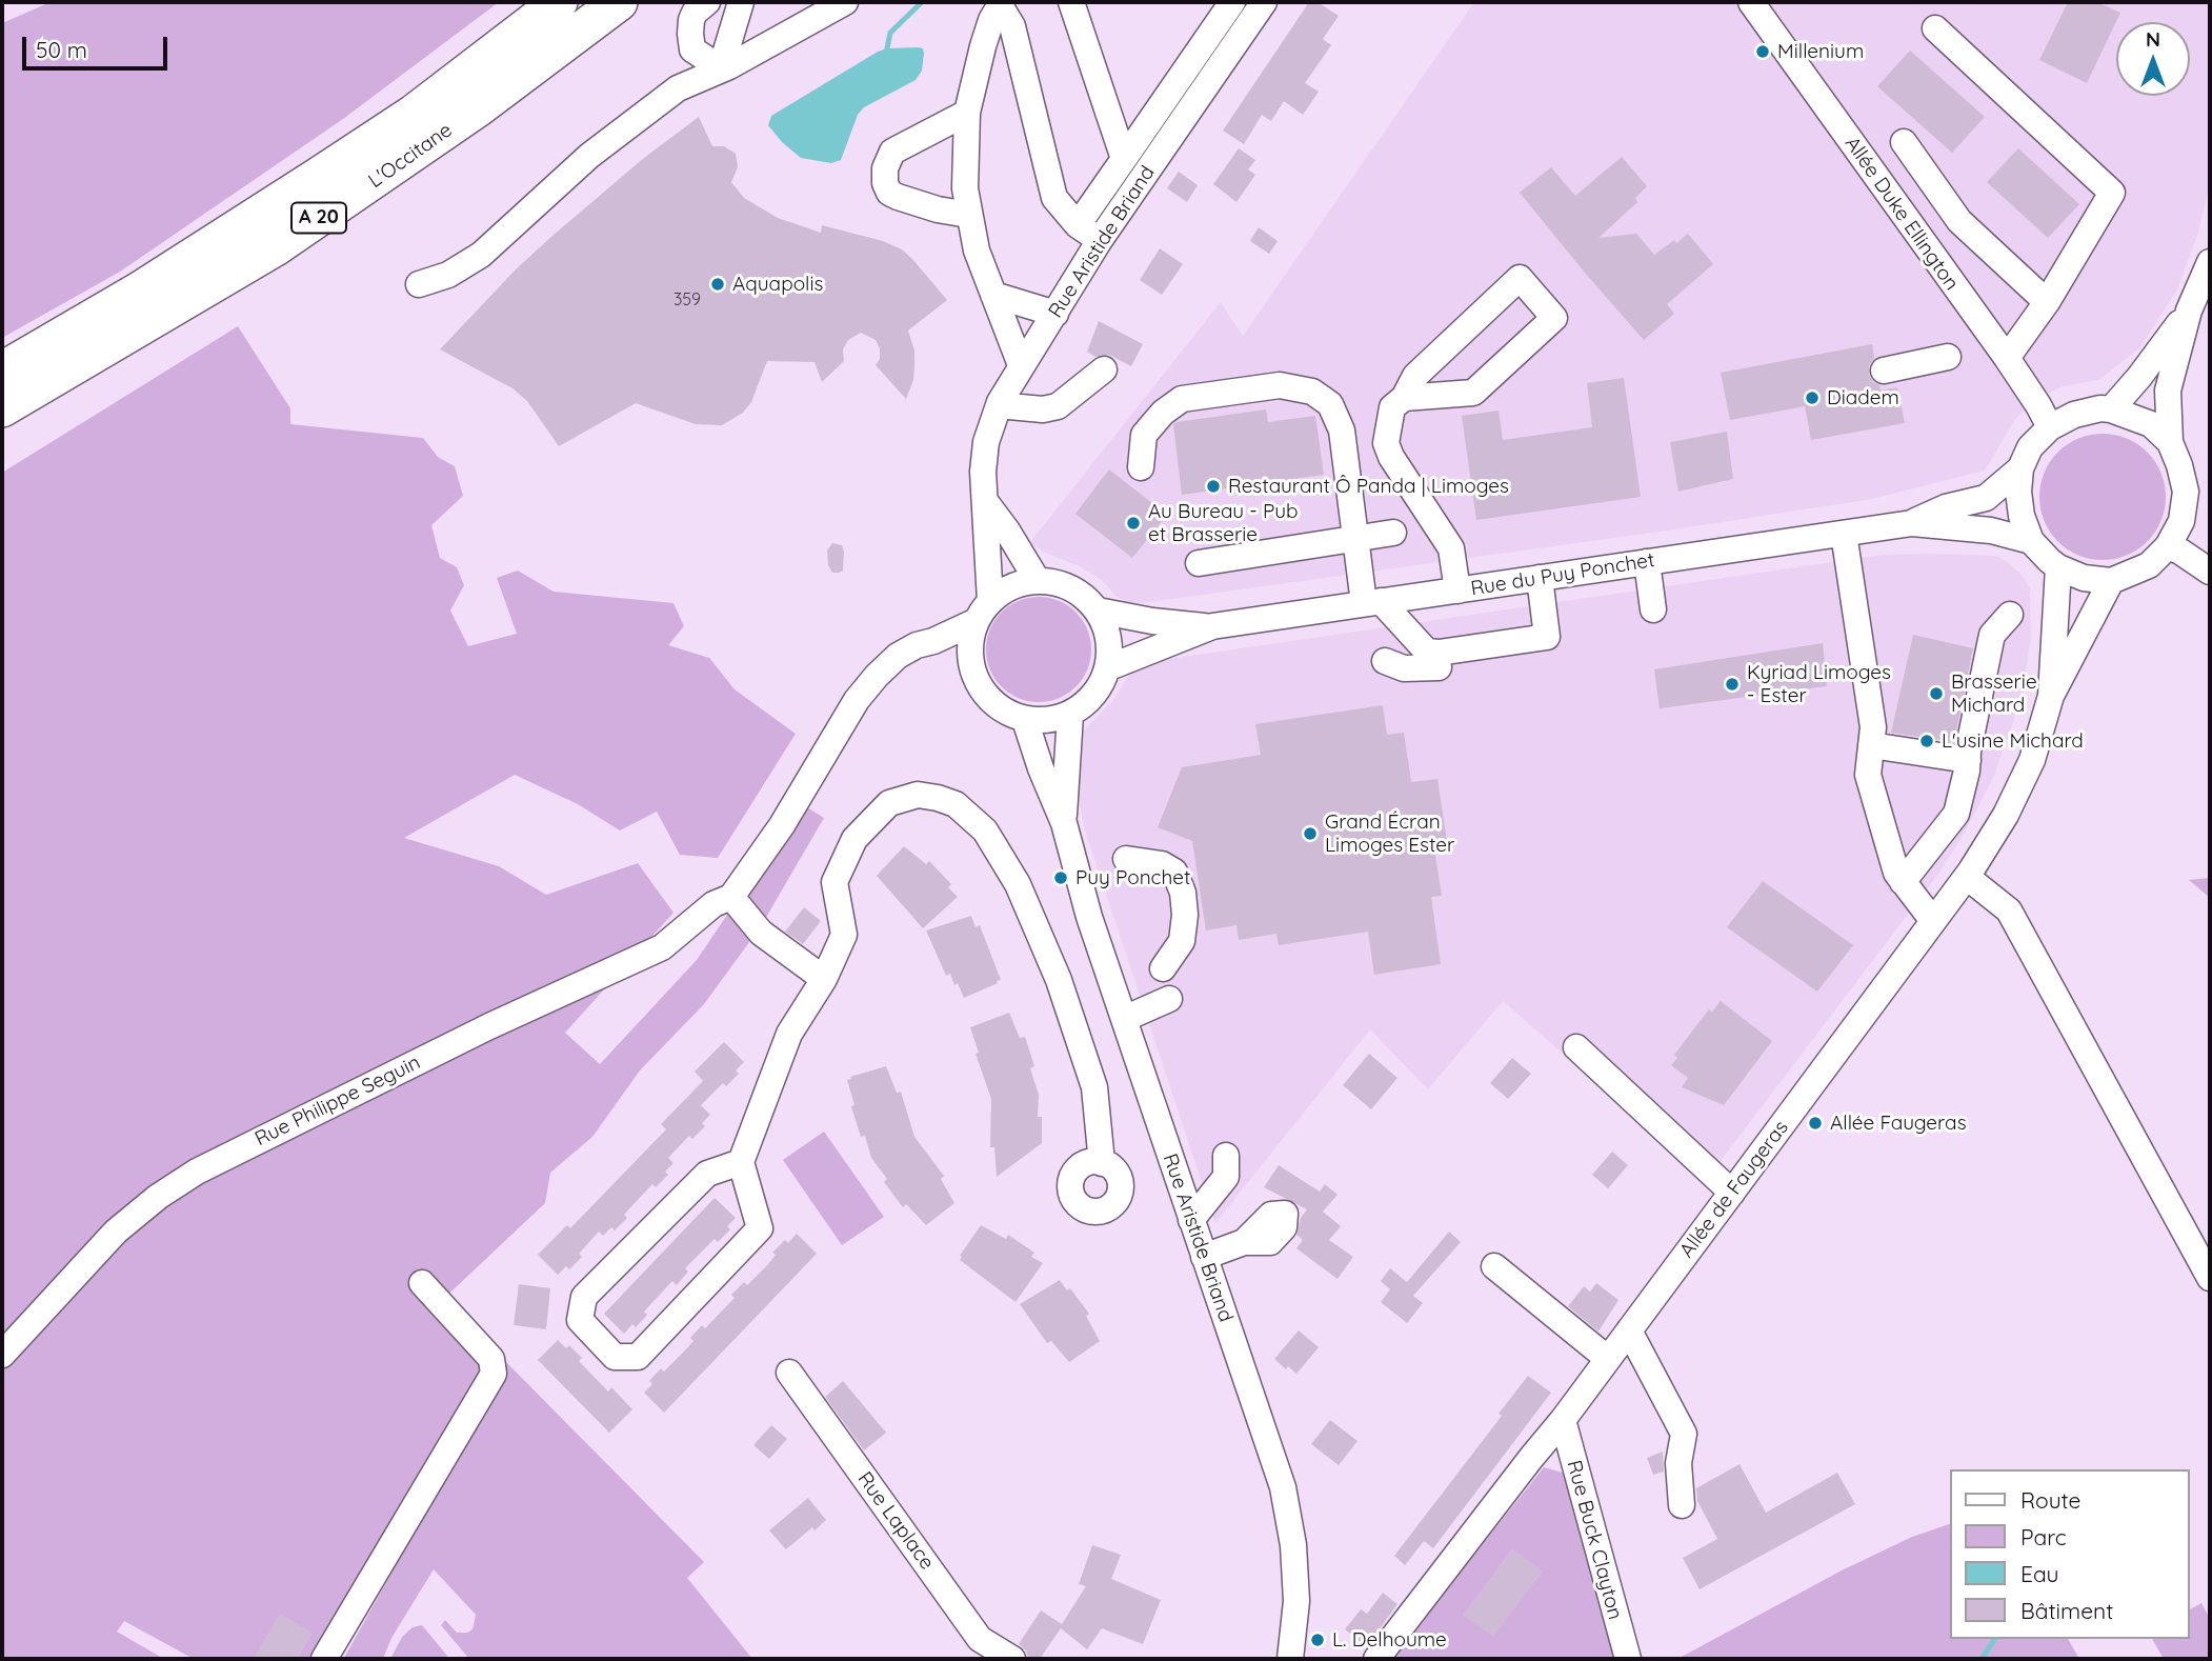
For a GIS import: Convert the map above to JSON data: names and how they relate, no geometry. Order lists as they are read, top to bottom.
{
  "streets": {
    "highway": ["L'Occitane", "A 20"],
    "street": [
      "Allée Duke Ellington",
      "Rue Aristide Briand",
      "Rue du Puy Ponchet",
      "Rue Philippe Seguin",
      "Allée de Faugeras",
      "Rue Laplace",
      "Rue Buck Clayton"
    ]
  },
  "crossings": [
    ["Allée Duke Ellington", "Allée de Faugeras"],
    ["Rue Aristide Briand", "Rue du Puy Ponchet"],
    ["Rue Aristide Briand", "Rue Philippe Seguin"],
    ["Rue du Puy Ponchet", "Rue Philippe Seguin"],
    ["Allée de Faugeras", "Rue Buck Clayton"]
  ],
  "places": [
    "Millenium",
    "Aquapolis",
    "Diadem",
    "Restaurant Ô Panda | Limoges",
    "Au Bureau - Pub et Brasserie",
    "Kyriad Limoges - Ester",
    "Brasserie Michard",
    "L'usine Michard",
    "Grand Écran Limoges Ester",
    "Puy Ponchet",
    "Allée Faugeras",
    "L. Delhoume"
  ],
  "house_numbers": ["359"],
  "legend": [
    "Route",
    "Parc",
    "Eau",
    "Bâtiment"
  ],
  "scale_bar": "50 m",
  "north": "top"
}
